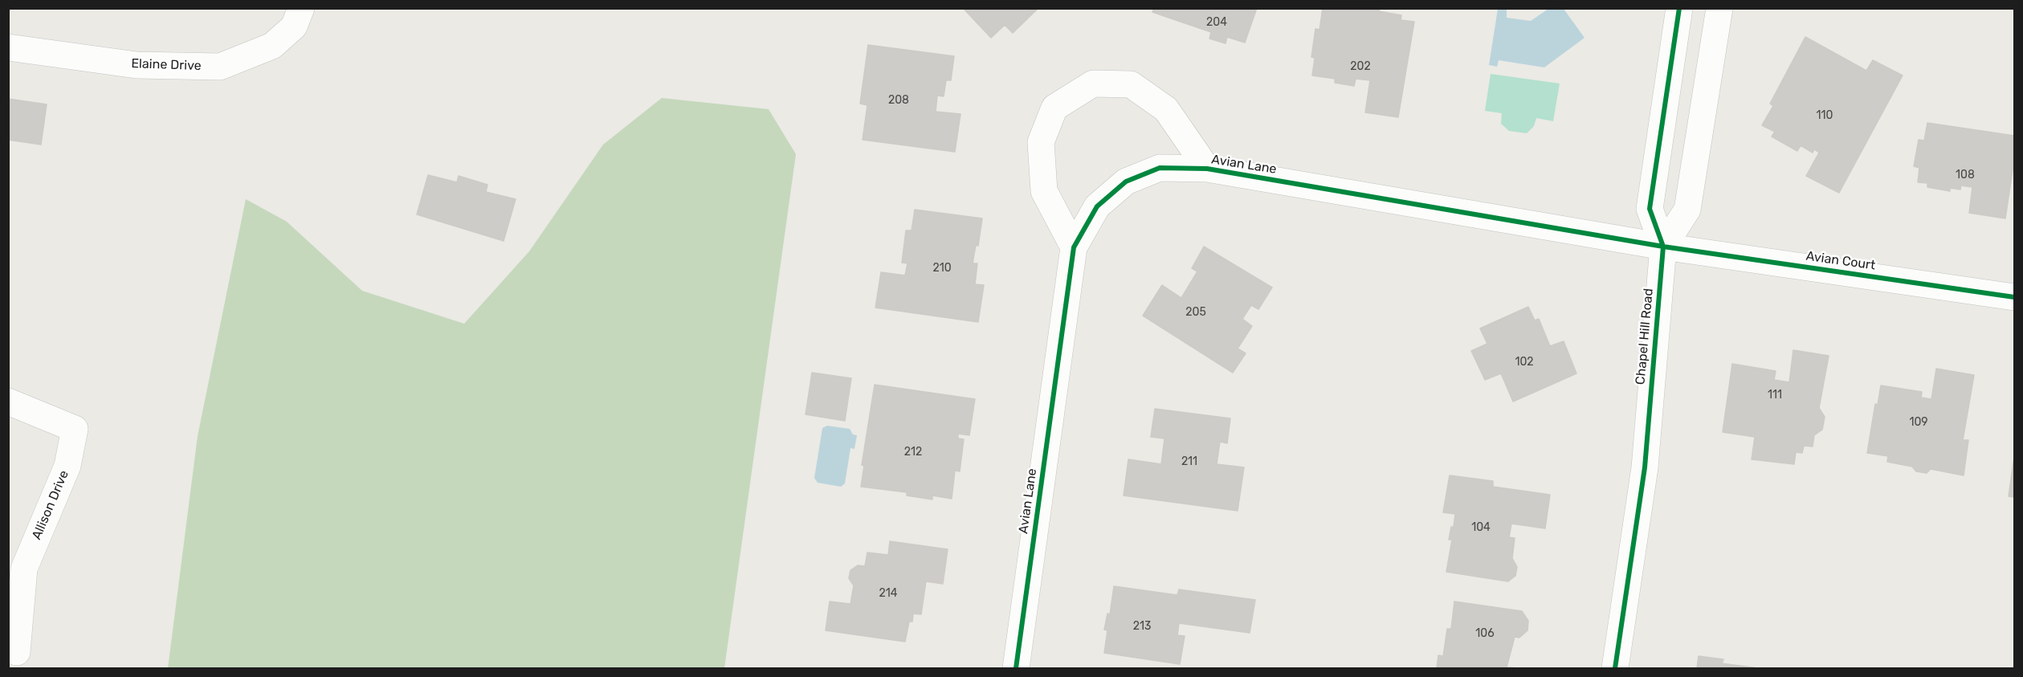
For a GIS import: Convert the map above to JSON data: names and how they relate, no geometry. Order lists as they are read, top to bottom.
{
  "streets": {
    "street": [
      "Elaine Drive",
      "Avian Lane",
      "Avian Court",
      "Chapel Hill Road",
      "Allison Drive"
    ]
  },
  "crossings": [
    ["Avian Lane", "Avian Court"],
    ["Avian Lane", "Chapel Hill Road"],
    ["Avian Court", "Chapel Hill Road"]
  ],
  "house_numbers": [
    "204",
    "202",
    "208",
    "110",
    "108",
    "210",
    "205",
    "102",
    "111",
    "109",
    "212",
    "211",
    "104",
    "214",
    "213",
    "106"
  ]
}
